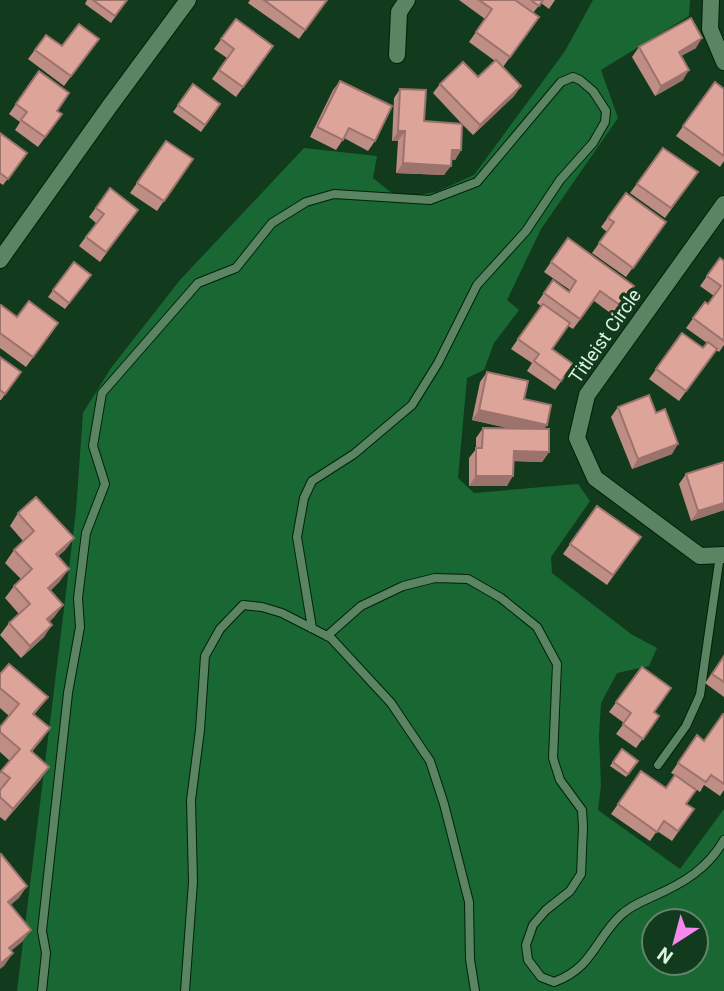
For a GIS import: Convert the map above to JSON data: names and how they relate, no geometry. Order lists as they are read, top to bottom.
{
  "streets": {
    "street": ["Titleist Circle"]
  },
  "north": "bottom left"
}
